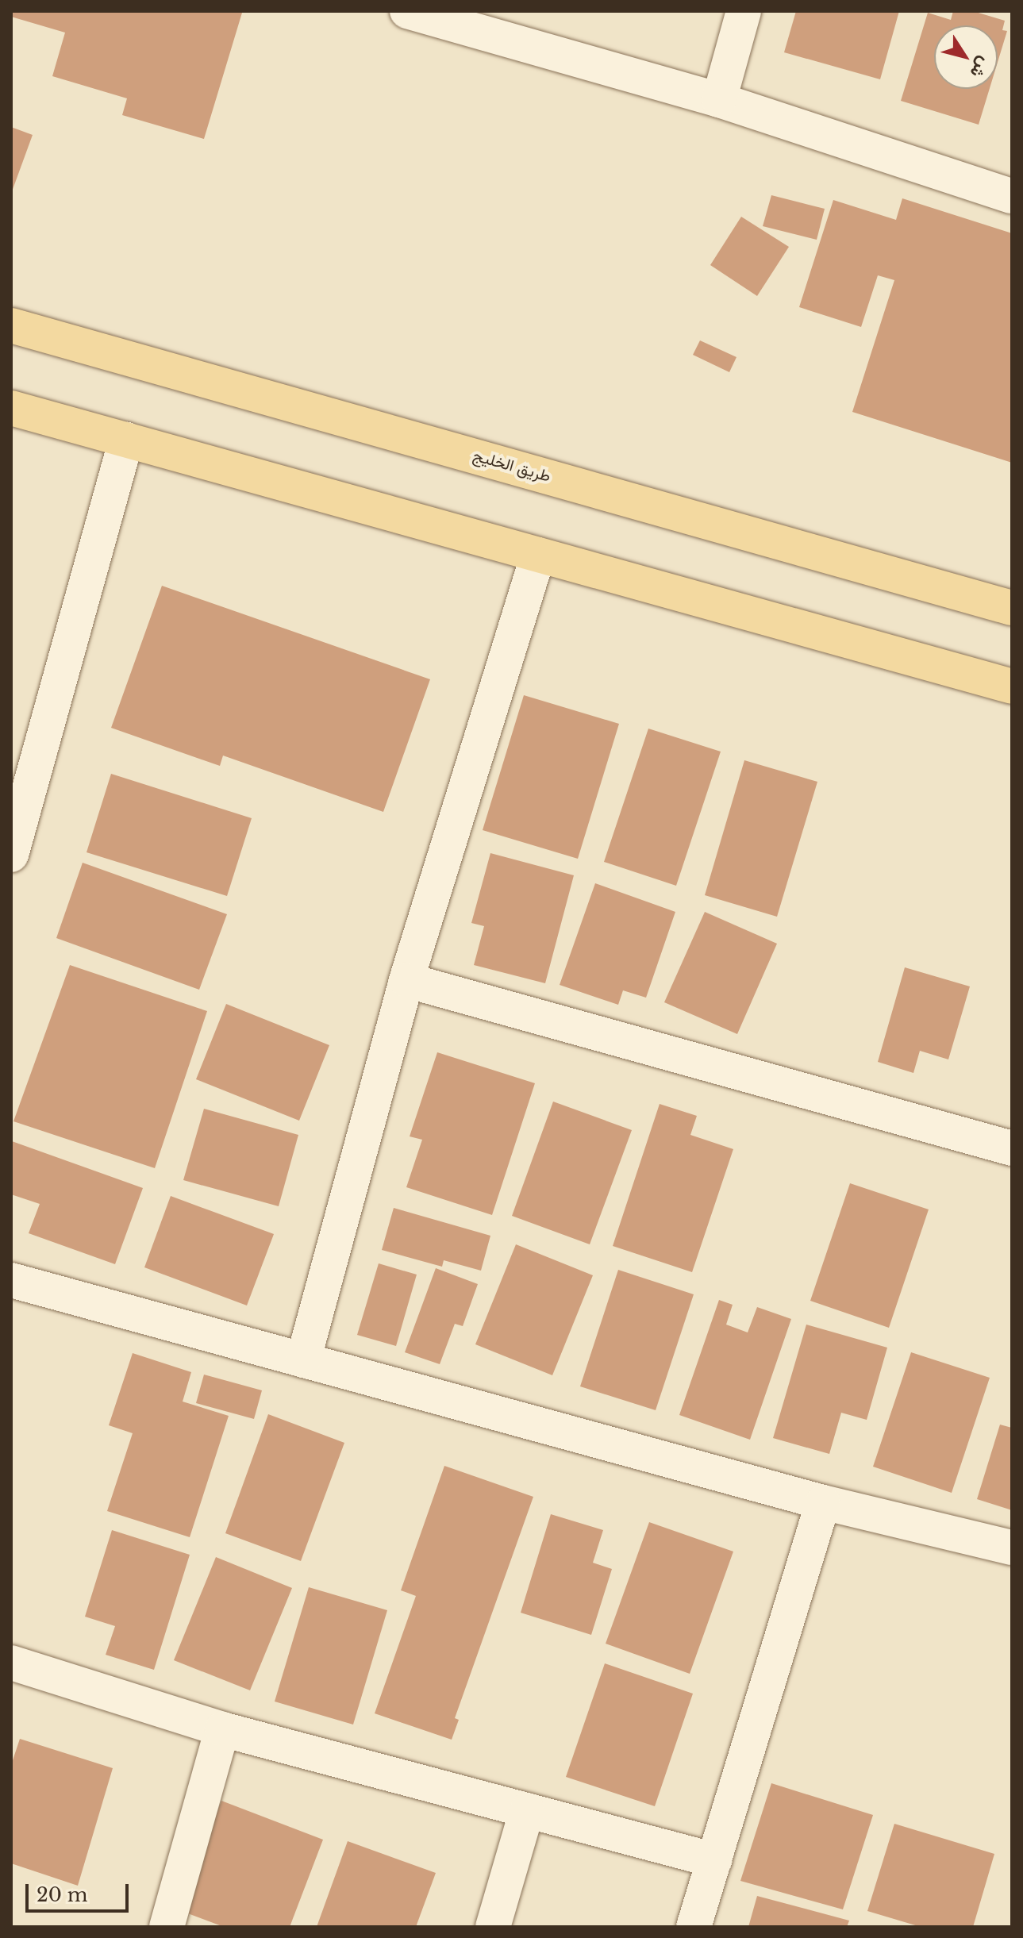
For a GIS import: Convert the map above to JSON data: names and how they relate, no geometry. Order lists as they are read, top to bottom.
{
  "streets": {
    "main road": ["طريق الخليج"]
  },
  "scale_bar": "20 m",
  "north": "bottom right"
}
